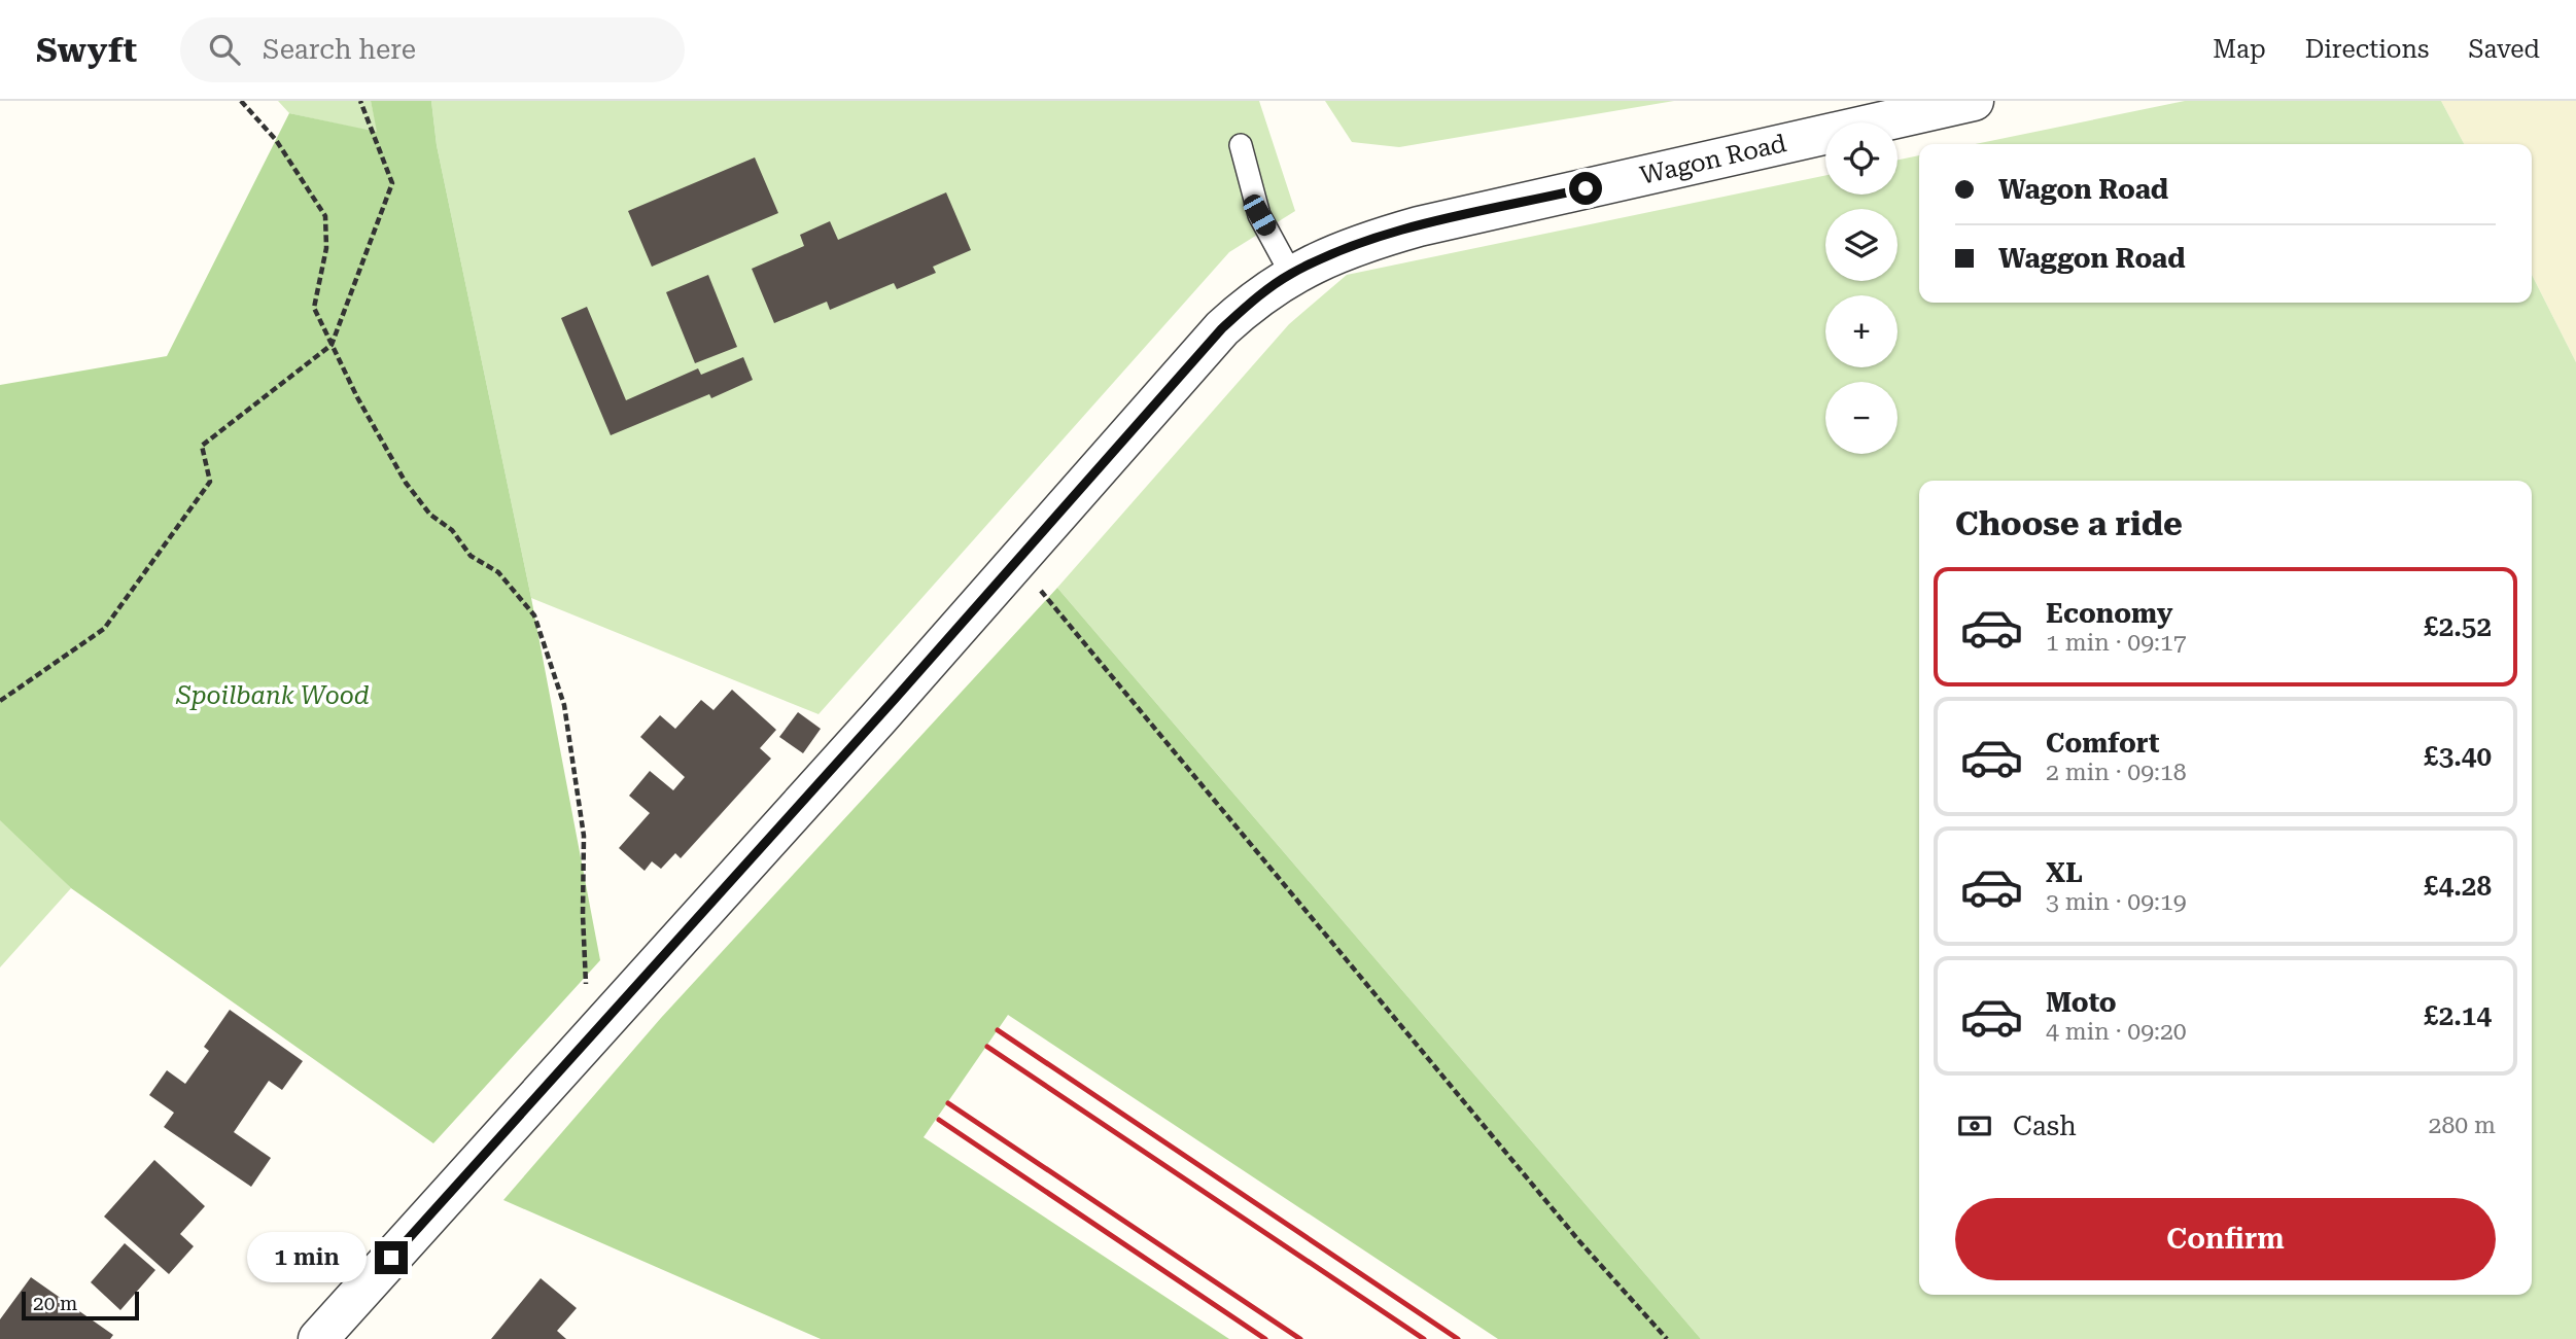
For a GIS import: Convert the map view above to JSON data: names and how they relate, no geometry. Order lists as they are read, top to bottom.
{
  "streets": {
    "street": ["Wagon Road"]
  },
  "parks": ["Spoilbank Wood"],
  "scale_bar": "20 m",
  "page": {
    "header": "Swyft",
    "search": "Search here",
    "nav": ["Map", "Directions", "Saved"],
    "map_buttons": ["+", "−"],
    "banner": ["Wagon Road", "Waggon Road"],
    "heading": "Choose a ride",
    "list": [
      {
        "name": "Economy",
        "note": "1 min · 09:17",
        "value": "£2.52"
      },
      {
        "name": "Comfort",
        "note": "2 min · 09:18",
        "value": "£3.40"
      },
      {
        "name": "XL",
        "note": "3 min · 09:19",
        "value": "£4.28"
      },
      {
        "name": "Moto",
        "note": "4 min · 09:20",
        "value": "£2.14"
      }
    ],
    "pay": ["Cash", "280 m"],
    "buttons": "Confirm",
    "bubble": "1 min",
    "scale": "20 m"
  }
}
